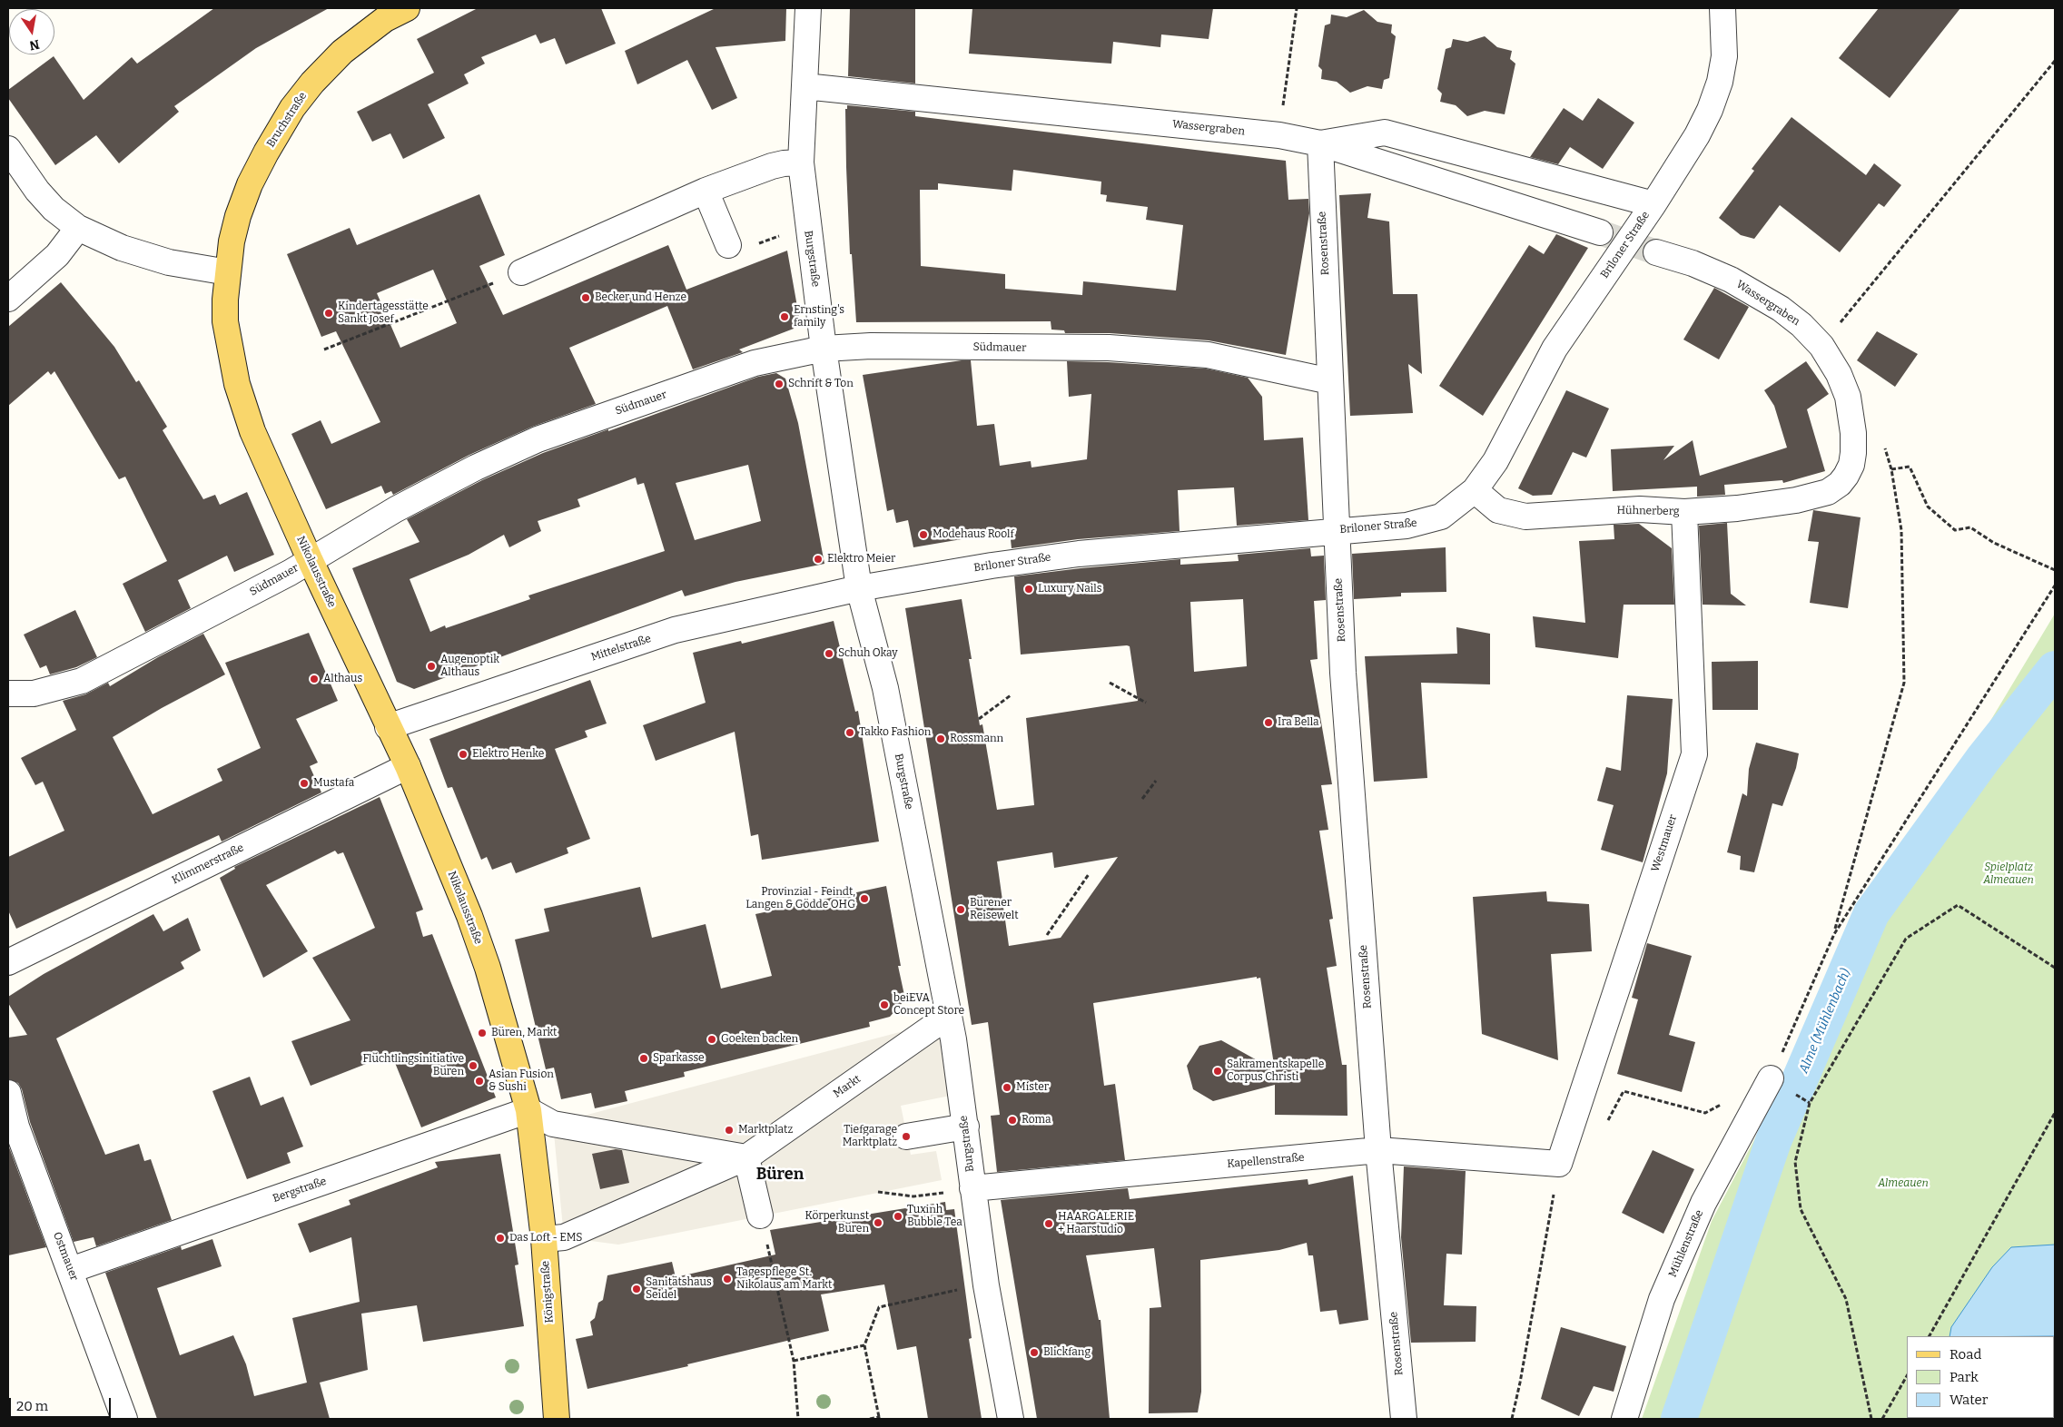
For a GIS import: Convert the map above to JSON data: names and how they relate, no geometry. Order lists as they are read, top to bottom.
{
  "streets": {
    "main road": ["Bruchstraße", "Nikolausstraße", "Königstraße"],
    "street": [
      "Wassergraben",
      "Rosenstraße",
      "Briloner Straße",
      "Burgstraße",
      "Südmauer",
      "Hühnerberg",
      "Mittelstraße",
      "Westmauer",
      "Klimmerstraße",
      "Markt",
      "Kapellenstraße",
      "Bergstraße",
      "Mühlenstraße",
      "Ostmauer"
    ]
  },
  "crossings": [
    ["Bruchstraße", "Nikolausstraße"],
    ["Wassergraben", "Rosenstraße"],
    ["Wassergraben", "Burgstraße"],
    ["Wassergraben", "Hühnerberg"],
    ["Rosenstraße", "Briloner Straße"],
    ["Rosenstraße", "Südmauer"],
    ["Rosenstraße", "Kapellenstraße"],
    ["Briloner Straße", "Burgstraße"],
    ["Briloner Straße", "Hühnerberg"],
    ["Briloner Straße", "Mittelstraße"],
    ["Burgstraße", "Südmauer"],
    ["Burgstraße", "Mittelstraße"],
    ["Burgstraße", "Markt"],
    ["Burgstraße", "Kapellenstraße"],
    ["Südmauer", "Nikolausstraße"],
    ["Hühnerberg", "Westmauer"],
    ["Nikolausstraße", "Mittelstraße"],
    ["Nikolausstraße", "Klimmerstraße"],
    ["Nikolausstraße", "Bergstraße"],
    ["Nikolausstraße", "Königstraße"],
    ["Westmauer", "Kapellenstraße"],
    ["Markt", "Königstraße"],
    ["Bergstraße", "Ostmauer"],
    ["Bergstraße", "Königstraße"]
  ],
  "districts": ["Büren"],
  "water": ["Alme (Mühlenbach)"],
  "parks": ["Spielplatz Almeauen", "Almeauen"],
  "places": [
    "Becker und Henze",
    "Kindertagesstätte Sankt Josef",
    "Ernsting's family",
    "Schrift & Ton",
    "Modehaus Roolf",
    "Elektro Meier",
    "Luxury Nails",
    "Schuh Okay",
    "Augenoptik Althaus",
    "Althaus",
    "Ira Bella",
    "Takko Fashion",
    "Rossmann",
    "Elektro Henke",
    "Mustafa",
    "Provinzial - Feindt, Langen & Gödde OHG",
    "Bürener Reisewelt",
    "beiEVA Concept Store",
    "Büren, Markt",
    "Goeken backen",
    "Sparkasse",
    "Flüchtlingsinitiative Büren",
    "Sakramentskapelle Corpus Christi",
    "Asian Fusion & Sushi",
    "Mister",
    "Roma",
    "Marktplatz",
    "Tiefgarage Marktplatz",
    "Tuxinh Bubble Tea",
    "Körperkunst Büren",
    "HAARGALERIE + Haarstudio",
    "Das Loft - EMS",
    "Tagespflege St. Nikolaus am Markt",
    "Sanitätshaus Seidel",
    "Blickfang"
  ],
  "legend": ["Road", "Park", "Water"],
  "scale_bar": "20 m",
  "north": "bottom"
}
